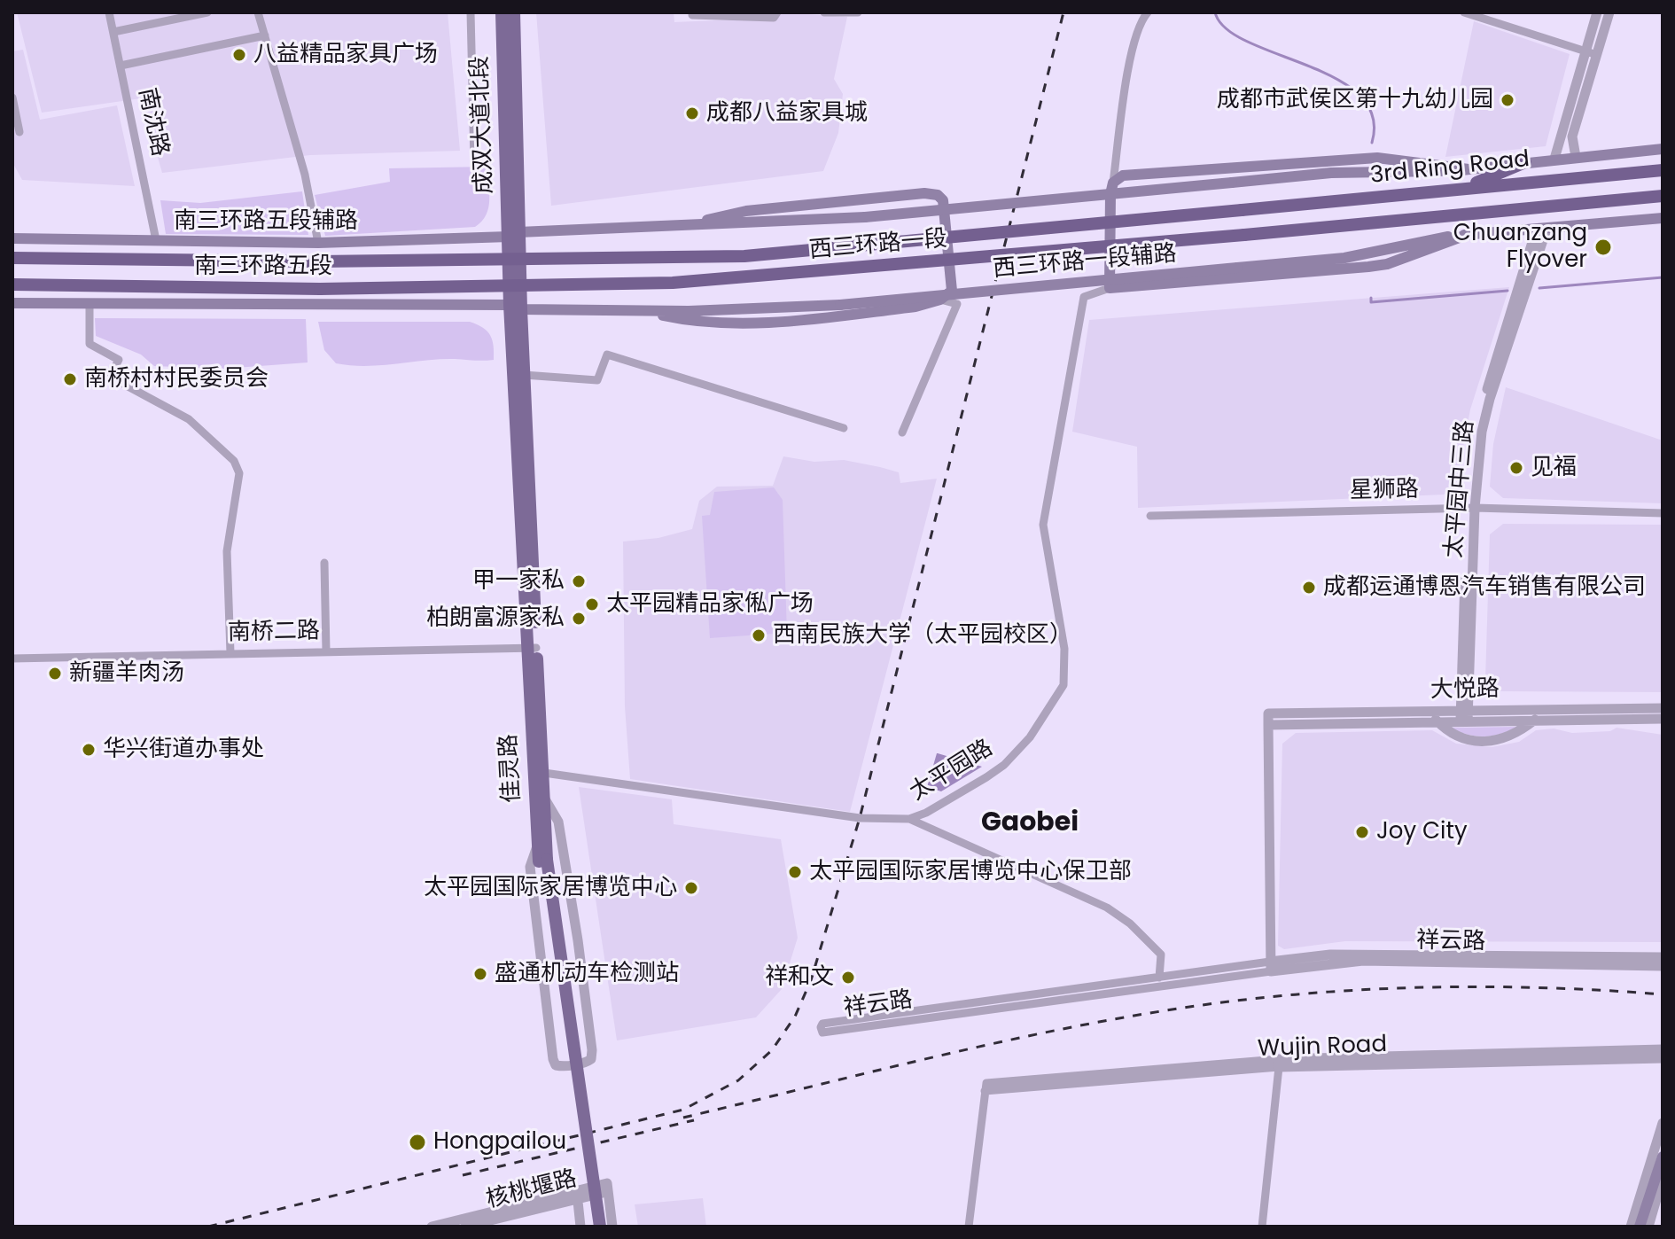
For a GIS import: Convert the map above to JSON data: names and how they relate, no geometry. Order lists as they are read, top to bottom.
{
  "streets": {
    "highway": ["3rd Ring Road", "西三环路一段", "南三环路五段"],
    "main road": [
      "成双大道北段",
      "南三环路五段辅路",
      "西三环路一段辅路",
      "佳灵路"
    ],
    "street": [
      "南沈路",
      "太平园中三路",
      "星狮路",
      "南桥二路",
      "大悦路",
      "太平园路",
      "祥云路",
      "Wujin Road",
      "核桃堰路"
    ]
  },
  "crossings": [
    ["南沈路", "南三环路五段辅路"],
    ["成双大道北段", "南三环路五段辅路"],
    ["3rd Ring Road", "西三环路一段"],
    ["西三环路一段", "南三环路五段"],
    ["西三环路一段辅路", "太平园中三路"],
    ["西三环路一段辅路", "佳灵路"],
    ["太平园中三路", "星狮路"],
    ["太平园中三路", "大悦路"],
    ["南桥二路", "佳灵路"],
    ["佳灵路", "太平园路"]
  ],
  "districts": ["Gaobei"],
  "places": [
    "八益精品家具广场",
    "成都市武侯区第十九幼儿园",
    "成都八益家具城",
    "Chuanzang Flyover",
    "南桥村村民委员会",
    "见福",
    "甲一家私",
    "成都运通博恩汽车销售有限公司",
    "太平园精品家俬广场",
    "柏朗富源家私",
    "西南民族大学（太平园校区）",
    "新疆羊肉汤",
    "华兴街道办事处",
    "Joy City",
    "太平园国际家居博览中心保卫部",
    "太平园国际家居博览中心",
    "盛通机动车检测站",
    "祥和文",
    "Hongpailou"
  ]
}
